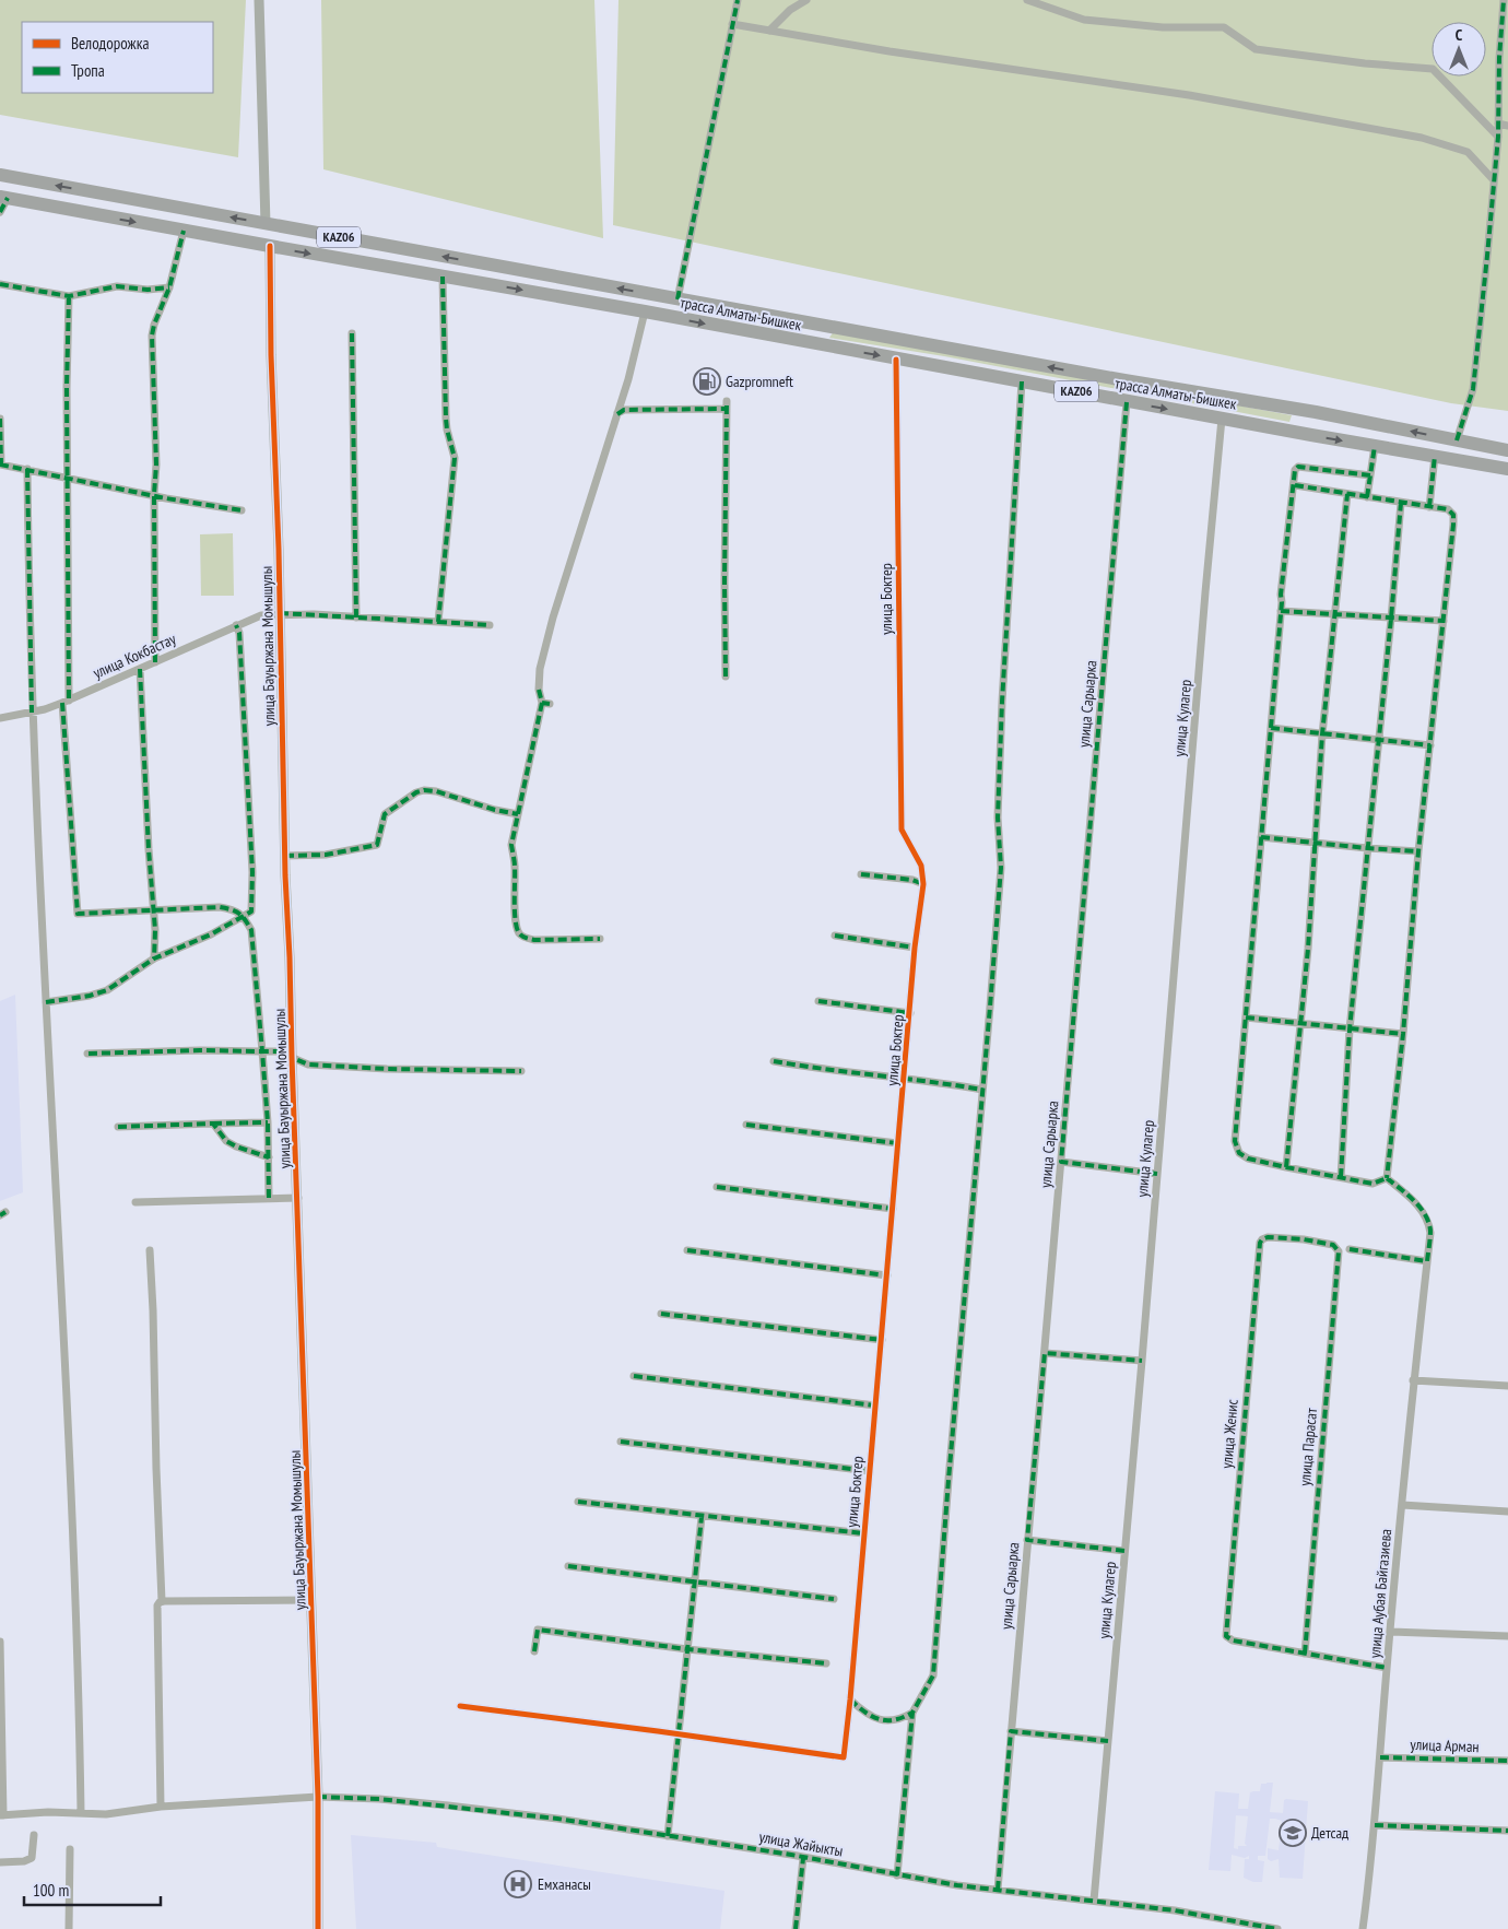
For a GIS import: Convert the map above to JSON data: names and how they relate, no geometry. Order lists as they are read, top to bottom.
{
  "streets": {
    "highway": ["KАZ06", "трасса Алматы-Бишкек"],
    "street": [
      "улица Боктер",
      "улица Бауыржана Момышулы",
      "улица Кокбастау",
      "улица Сарыарка",
      "улица Кулагер",
      "улица Женис",
      "улица Парасат",
      "улица Аубая Байгазиева",
      "улица Арман",
      "улица Жайыкты"
    ]
  },
  "crossings": [
    ["KАZ06", "трасса Алматы-Бишкек"],
    ["KАZ06", "улица Бауыржана Момышулы"],
    ["трасса Алматы-Бишкек", "улица Боктер"],
    ["трасса Алматы-Бишкек", "улица Сарыарка"],
    ["трасса Алматы-Бишкек", "улица Кулагер"],
    ["улица Бауыржана Момышулы", "улица Кокбастау"],
    ["улица Бауыржана Момышулы", "улица Жайыкты"],
    ["улица Сарыарка", "улица Жайыкты"],
    ["улица Кулагер", "улица Жайыкты"],
    ["улица Женис", "улица Парасат"],
    ["улица Аубая Байгазиева", "улица Арман"]
  ],
  "places": {
    "fuel station": ["Gazpromneft"],
    "school or university": ["Детсад"],
    "hospital": ["Емханасы"]
  },
  "legend": ["Велодорожка", "Тропа"],
  "scale_bar": "100 m",
  "north": "top"
}
